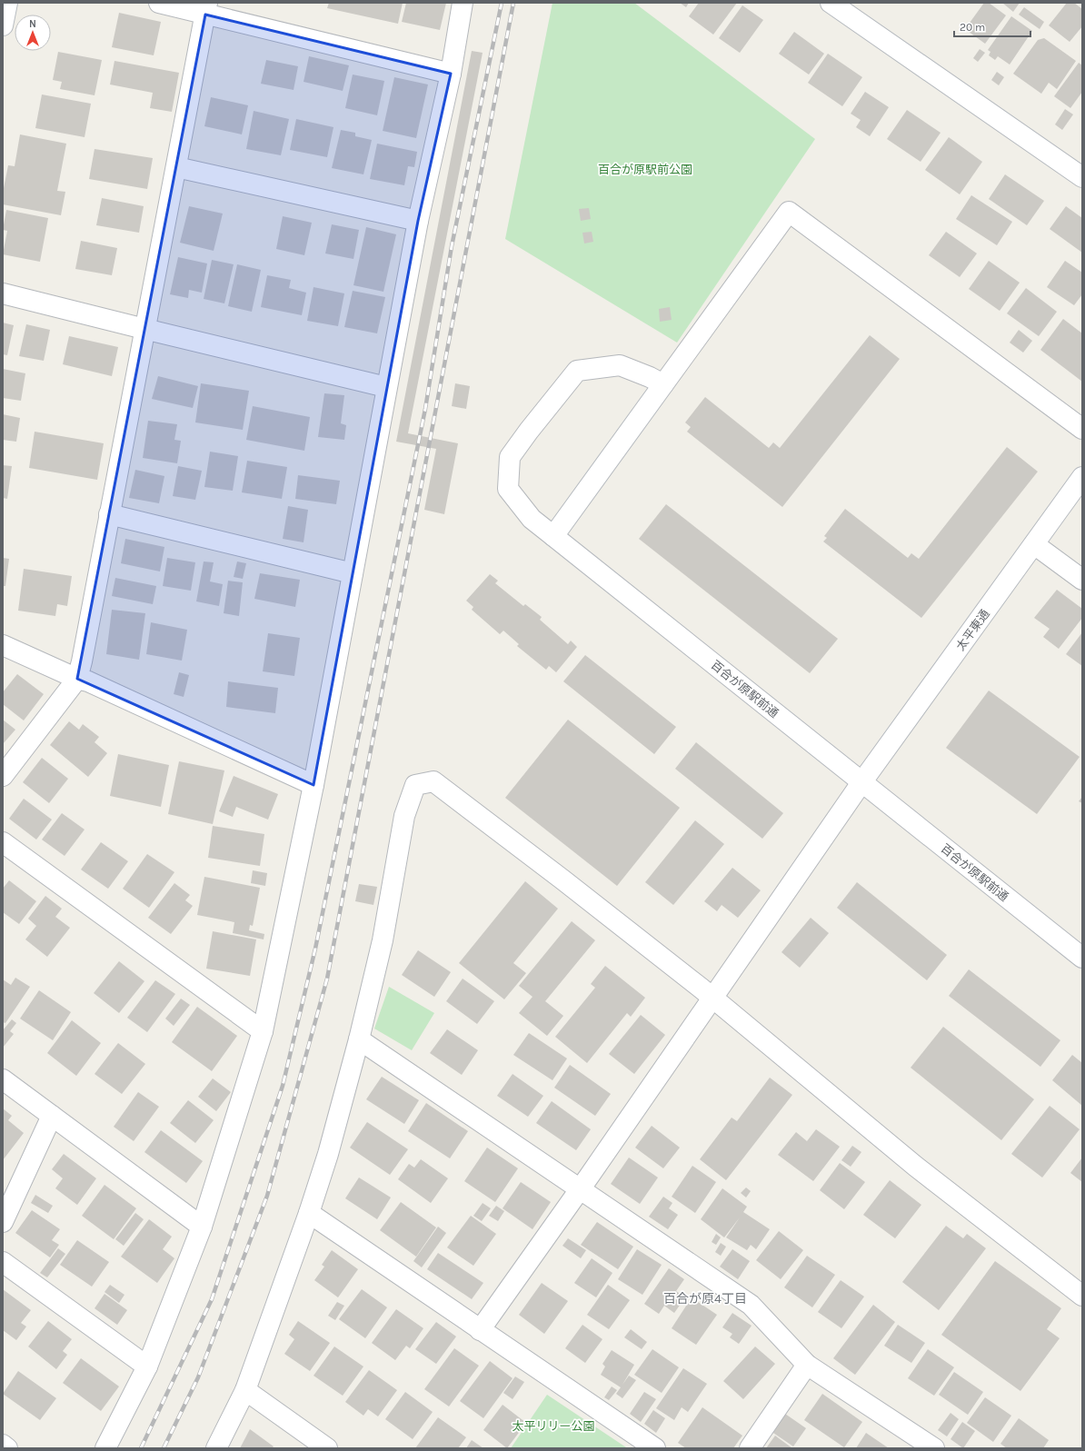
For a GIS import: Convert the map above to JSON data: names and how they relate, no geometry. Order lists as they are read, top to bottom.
{
  "streets": {
    "street": ["太平東通", "百合が原駅前通"]
  },
  "crossings": [
    ["太平東通", "百合が原駅前通"]
  ],
  "districts": ["百合が原4丁目"],
  "parks": ["百合が原駅前公園", "太平リリー公園"],
  "scale_bar": "20 m",
  "north": "top"
}
